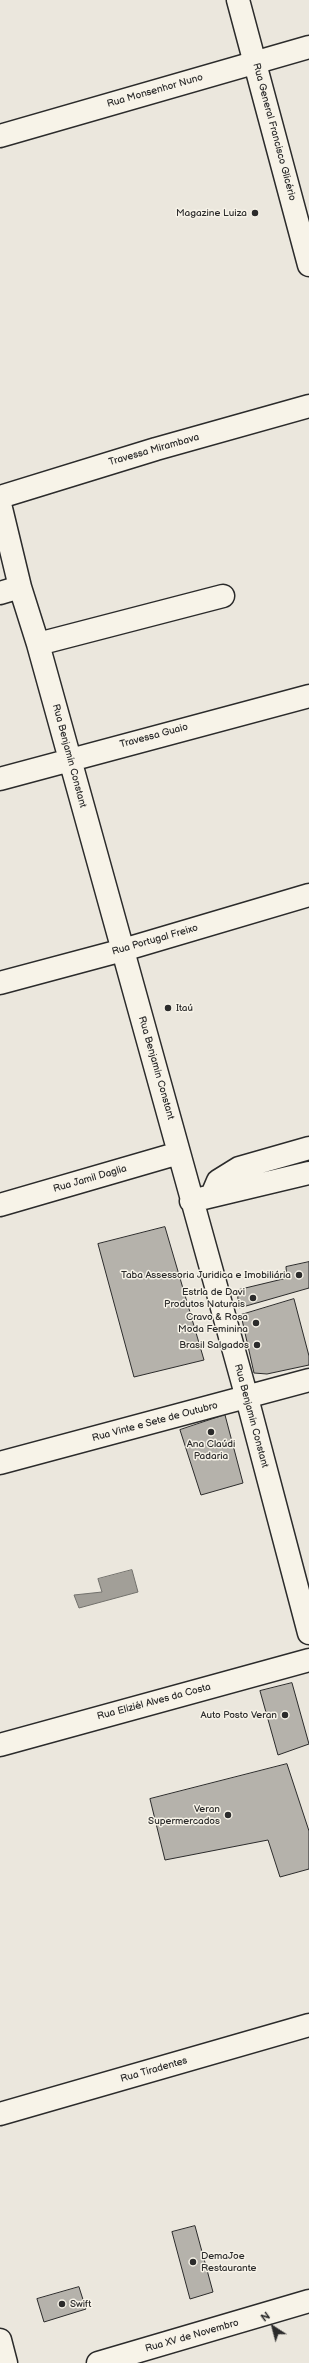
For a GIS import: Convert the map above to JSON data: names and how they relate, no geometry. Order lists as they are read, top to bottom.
{
  "streets": {
    "street": [
      "Rua Monsenhor Nuno",
      "Rua General Francisco Glicério",
      "Travessa Mirambava",
      "Travessa Guaio",
      "Rua Benjamin Constant",
      "Rua Portugal Freixo",
      "Rua Jamil Daglia",
      "Rua Vinte e Sete de Outubro",
      "Rua Eliziél Alves da Costa",
      "Rua Tiradentes",
      "Rua XV de Novembro"
    ]
  },
  "crossings": [
    ["Rua Monsenhor Nuno", "Rua General Francisco Glicério"],
    ["Travessa Guaio", "Rua Benjamin Constant"],
    ["Rua Benjamin Constant", "Rua Portugal Freixo"],
    ["Rua Benjamin Constant", "Rua Jamil Daglia"],
    ["Rua Benjamin Constant", "Rua Vinte e Sete de Outubro"]
  ],
  "places": [
    "Magazine Luiza",
    "Itaú",
    "Taba Assessoria Juridica e Imobiliária",
    "Estrla de Davi Produtos Naturais",
    "Cravo & Rosa Moda Feminina",
    "Brasil Salgados",
    "Ana Claúdi Padaria",
    "Auto Posto Veran",
    "Veran Supermercados",
    "DemaJoe Restaurante",
    "Swift"
  ],
  "north": "top left"
}
